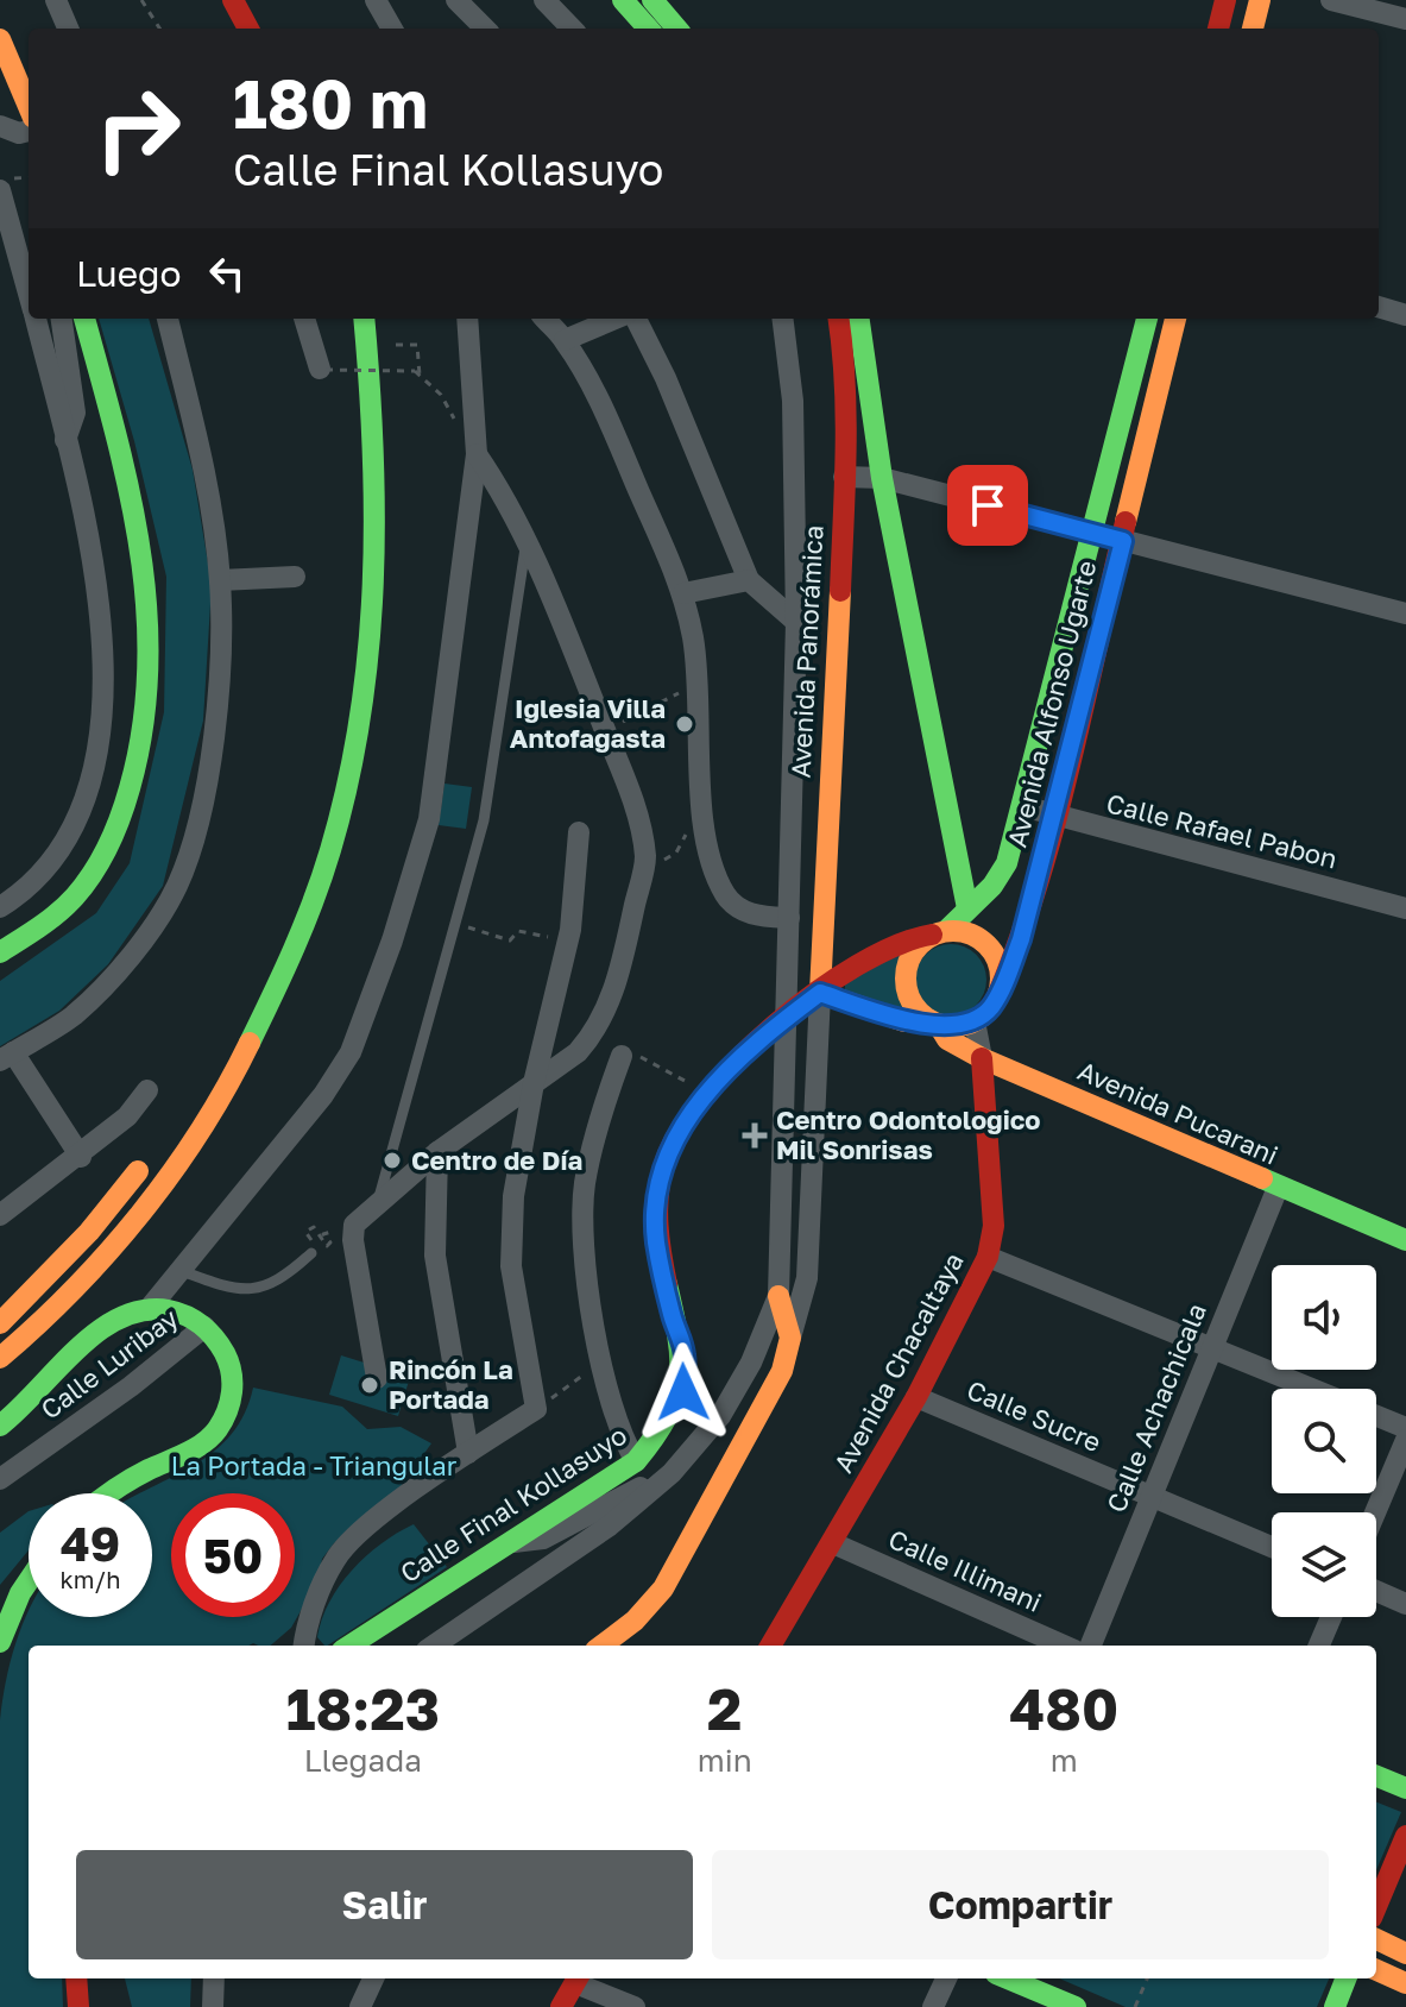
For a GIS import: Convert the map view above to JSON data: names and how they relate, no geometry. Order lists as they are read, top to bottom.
{
  "streets": {
    "main road": [
      "Avenida Panorámica",
      "Avenida Alfonso Ugarte",
      "Avenida Pucarani",
      "Avenida Chacaltaya",
      "Calle Final Kollasuyo"
    ],
    "street": [
      "Calle Rafael Pabon",
      "Calle Luribay",
      "Calle Achachicala",
      "Calle Sucre",
      "Calle Illimani"
    ]
  },
  "crossings": [
    ["Avenida Panorámica", "Calle Final Kollasuyo"],
    ["Avenida Alfonso Ugarte", "Calle Rafael Pabon"],
    ["Avenida Alfonso Ugarte", "Avenida Pucarani"],
    ["Avenida Alfonso Ugarte", "Avenida Chacaltaya"],
    ["Avenida Alfonso Ugarte", "Calle Final Kollasuyo"],
    ["Avenida Pucarani", "Avenida Chacaltaya"],
    ["Avenida Pucarani", "Calle Achachicala"],
    ["Avenida Pucarani", "Calle Final Kollasuyo"],
    ["Avenida Chacaltaya", "Calle Sucre"],
    ["Avenida Chacaltaya", "Calle Final Kollasuyo"],
    ["Avenida Chacaltaya", "Calle Illimani"],
    ["Calle Achachicala", "Calle Sucre"]
  ],
  "parks": ["La Portada - Triangular"],
  "places": {
    "other": ["Iglesia Villa Antofagasta", "Centro de Día", "Rincón La Portada"],
    "health": ["Centro Odontologico Mil Sonrisas"]
  },
  "page": {
    "turn": ["180 m", "Calle Final Kollasuyo"],
    "then": "Luego",
    "speed": "49 km/h",
    "limit": "50",
    "eta": [
      "18:23",
      "Llegada",
      "2",
      "min",
      "480",
      "m"
    ],
    "buttons": ["Salir", "Compartir"]
  }
}
